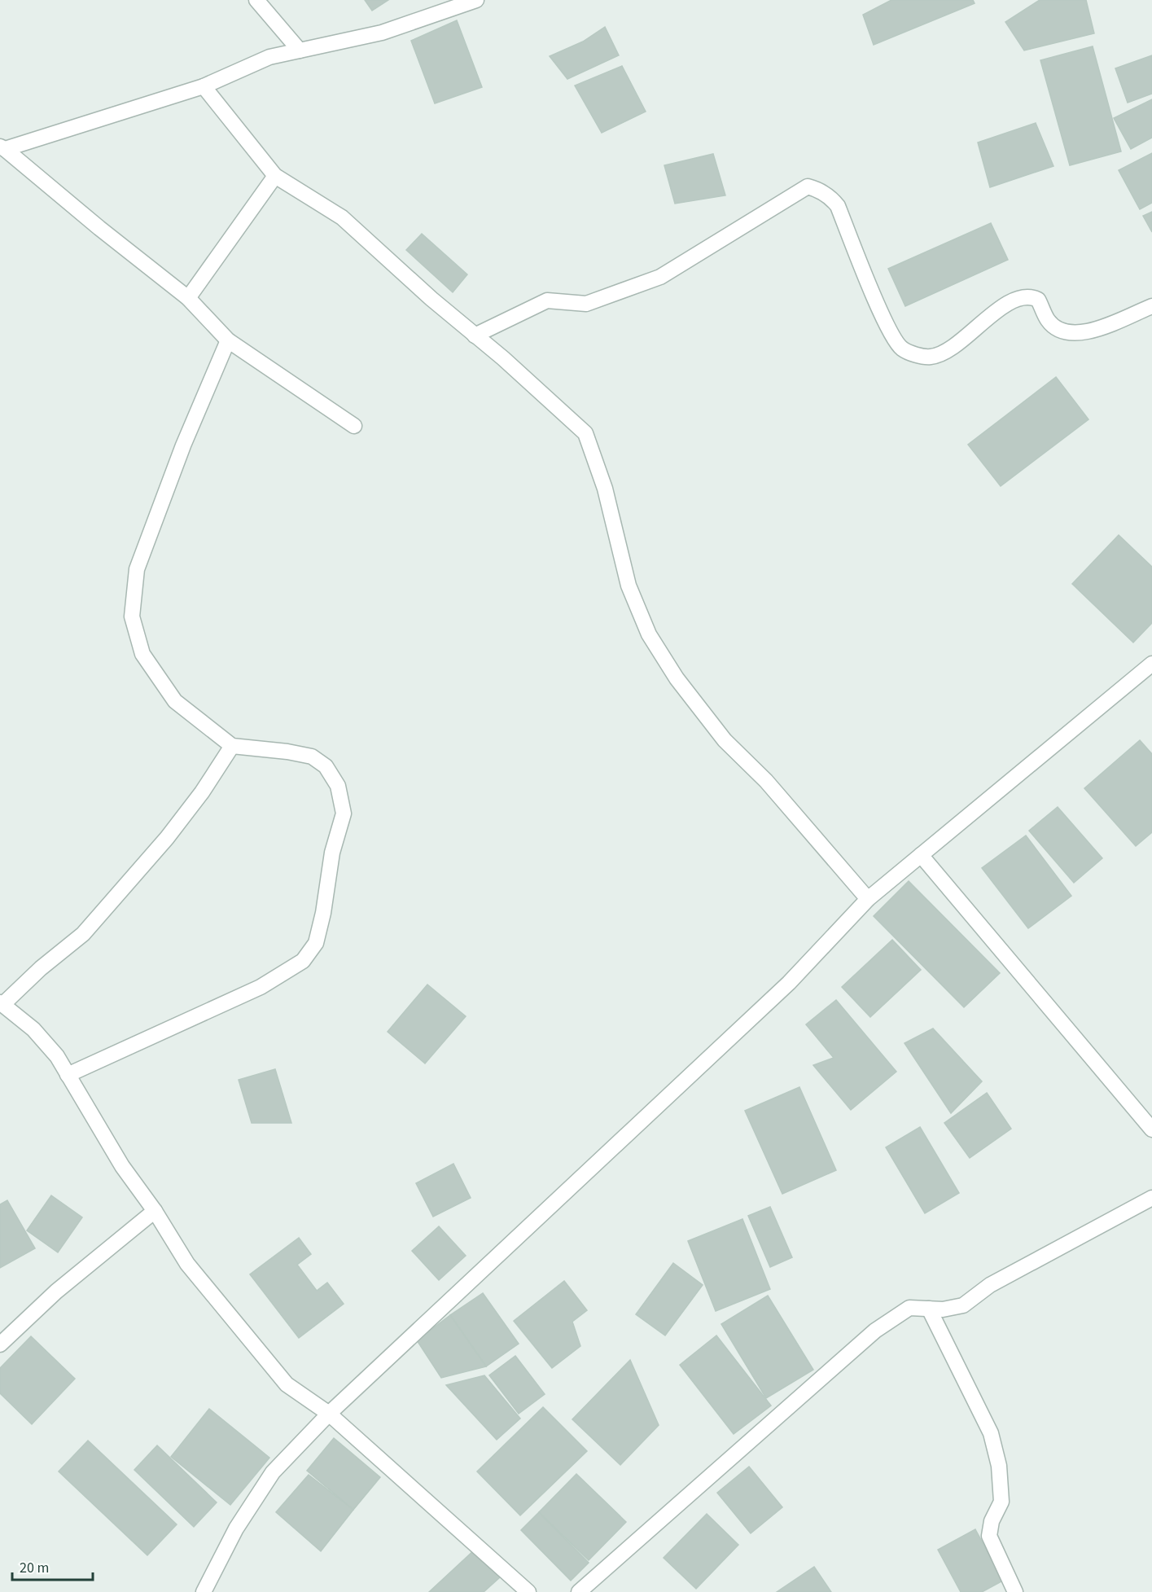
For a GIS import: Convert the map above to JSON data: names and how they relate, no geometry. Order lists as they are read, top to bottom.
{
  "scale_bar": "20 m"
}
